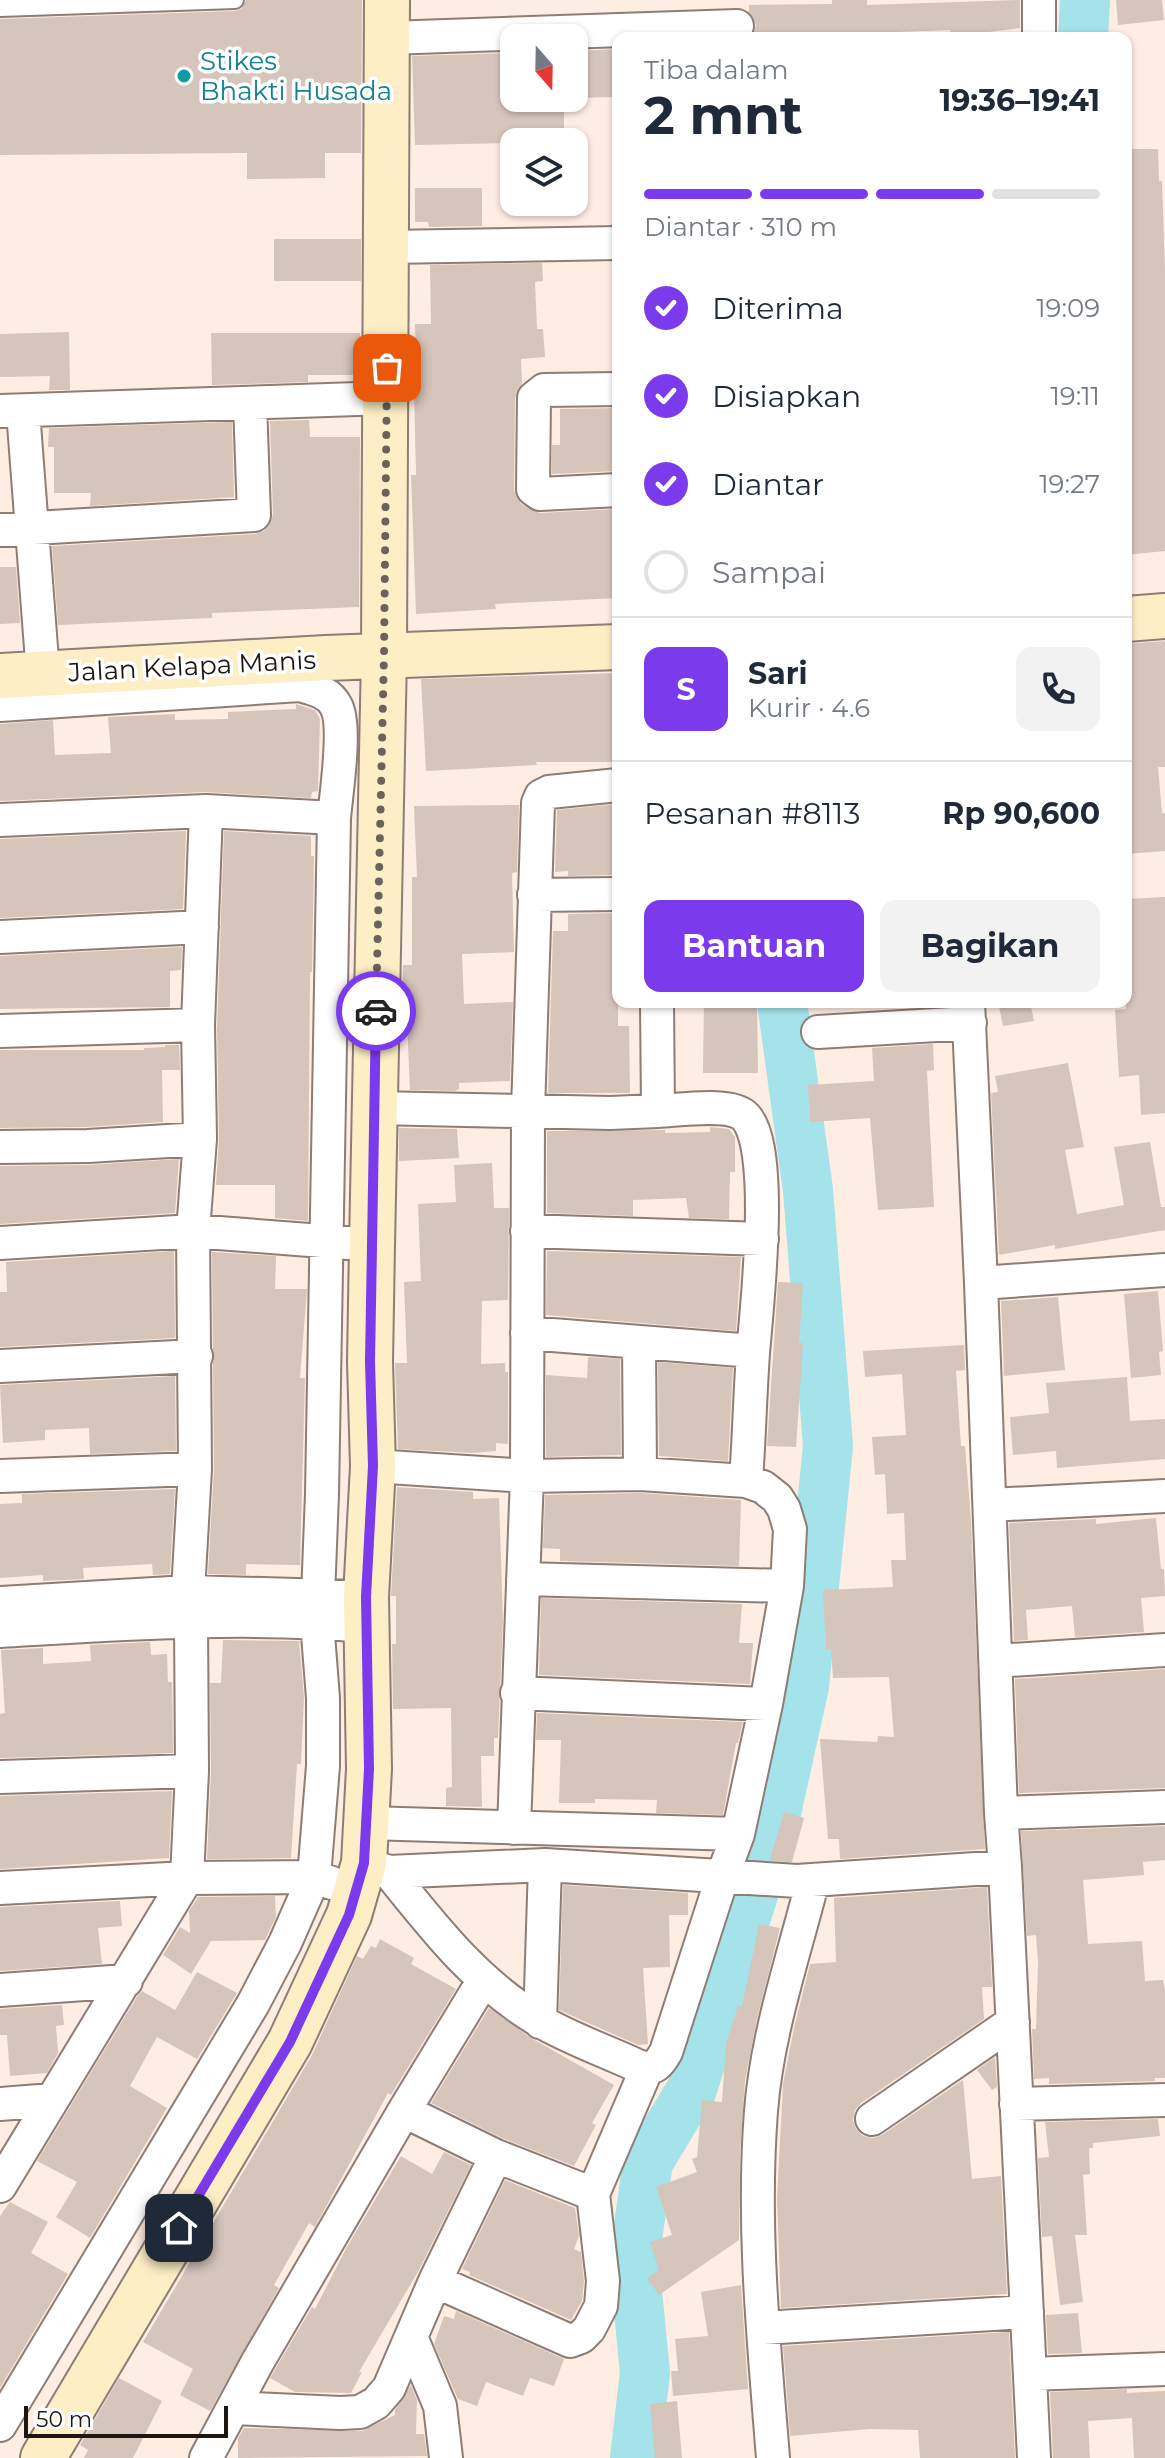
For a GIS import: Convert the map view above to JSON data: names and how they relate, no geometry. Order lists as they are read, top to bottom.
{
  "streets": {
    "street": ["Jalan Kelapa Manis"]
  },
  "places": ["Stikes Bhakti Husada"],
  "scale_bar": "50 m",
  "north": "bottom",
  "page": {
    "heading": ["2 mnt", "Tiba dalam", "19:36–19:41"],
    "panel": [
      "Sari",
      "Kurir · 4.6",
      "Pesanan #8113",
      "Rp 90,600"
    ],
    "bar": "Diantar · 310 m",
    "list": [
      ["Diterima", "19:09"],
      ["Disiapkan", "19:11"],
      ["Diantar", "19:27"],
      "Sampai"
    ],
    "round": "S",
    "buttons": ["Bantuan", "Bagikan"],
    "scale": "50 m"
  }
}
